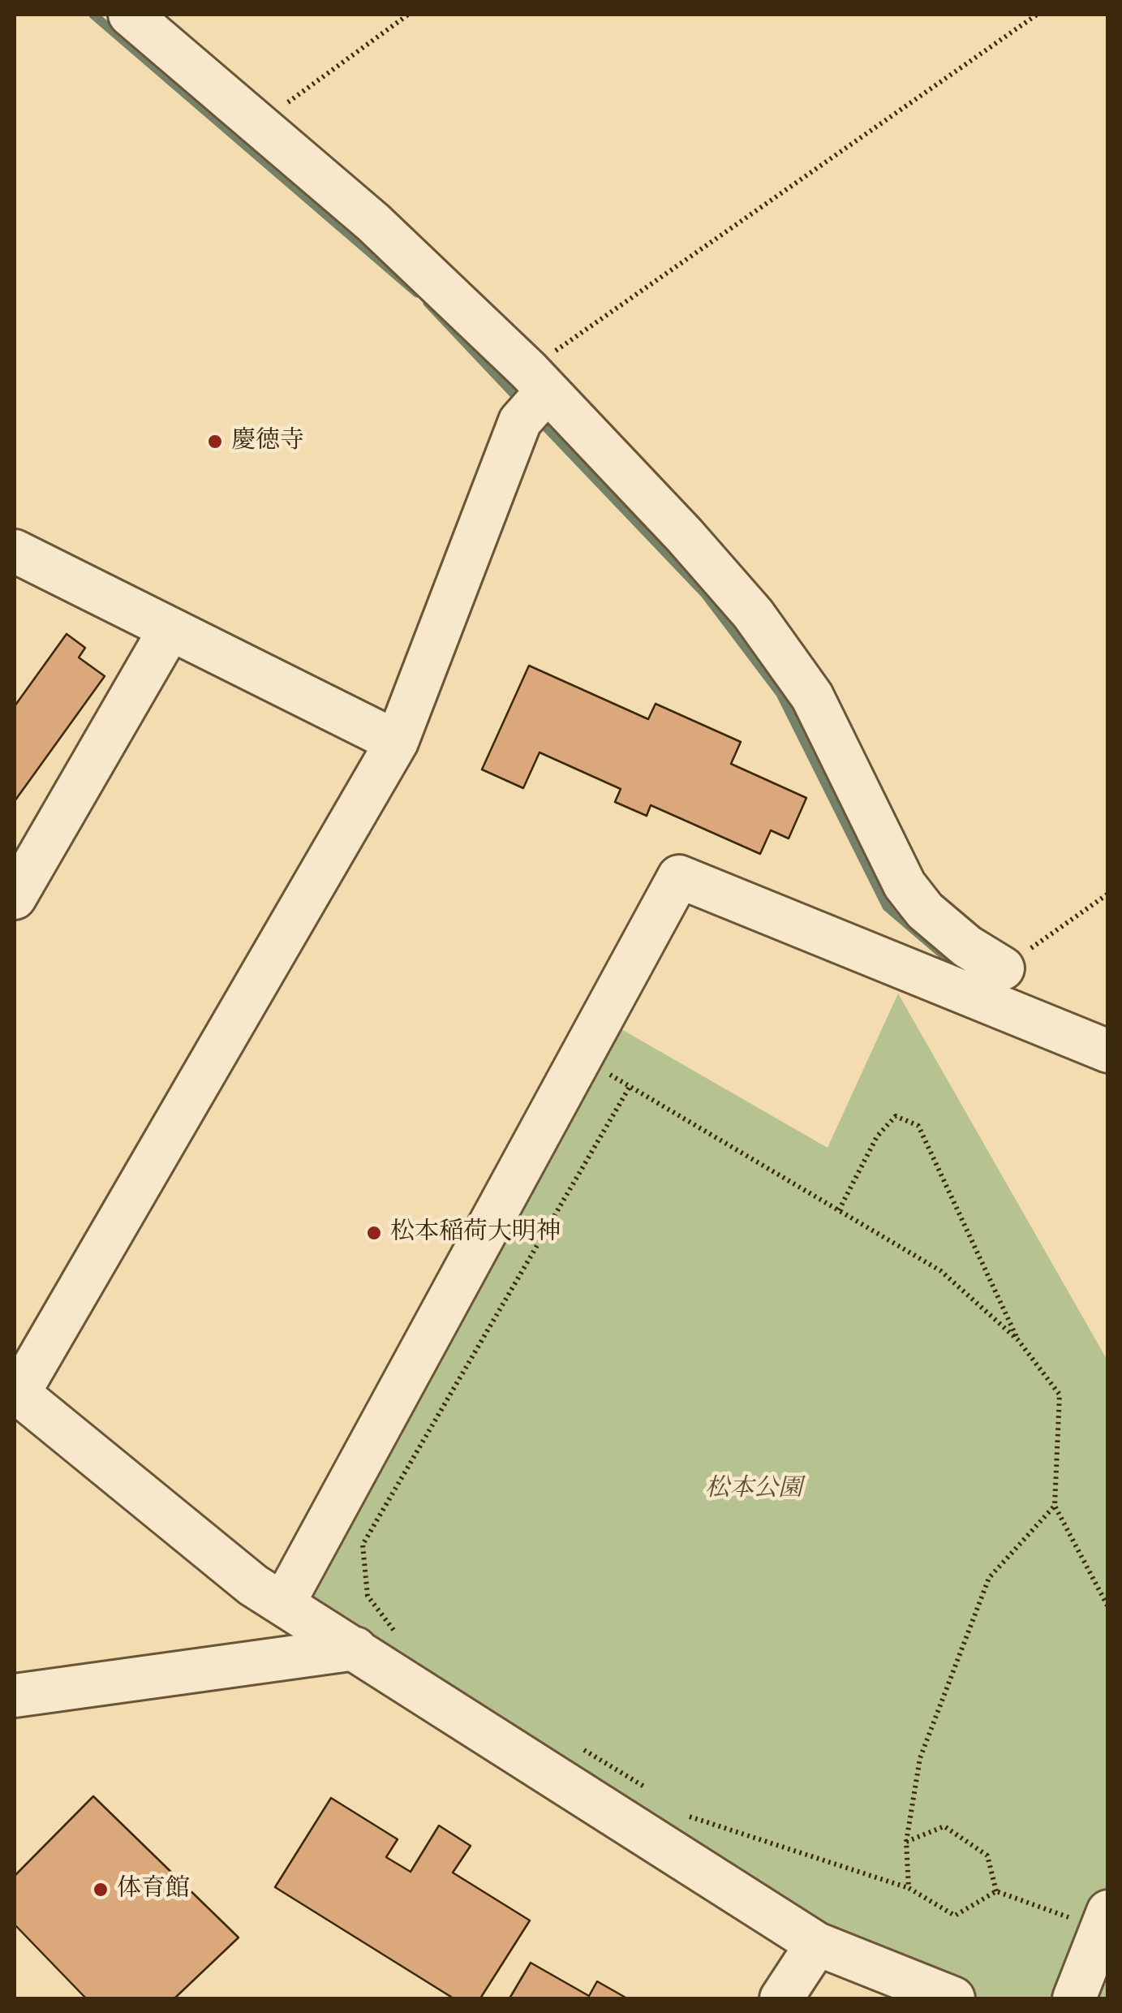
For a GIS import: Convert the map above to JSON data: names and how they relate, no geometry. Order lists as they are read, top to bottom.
{
  "parks": ["松本公園"],
  "places": ["慶徳寺", "松本稲荷大明神", "体育館"]
}
